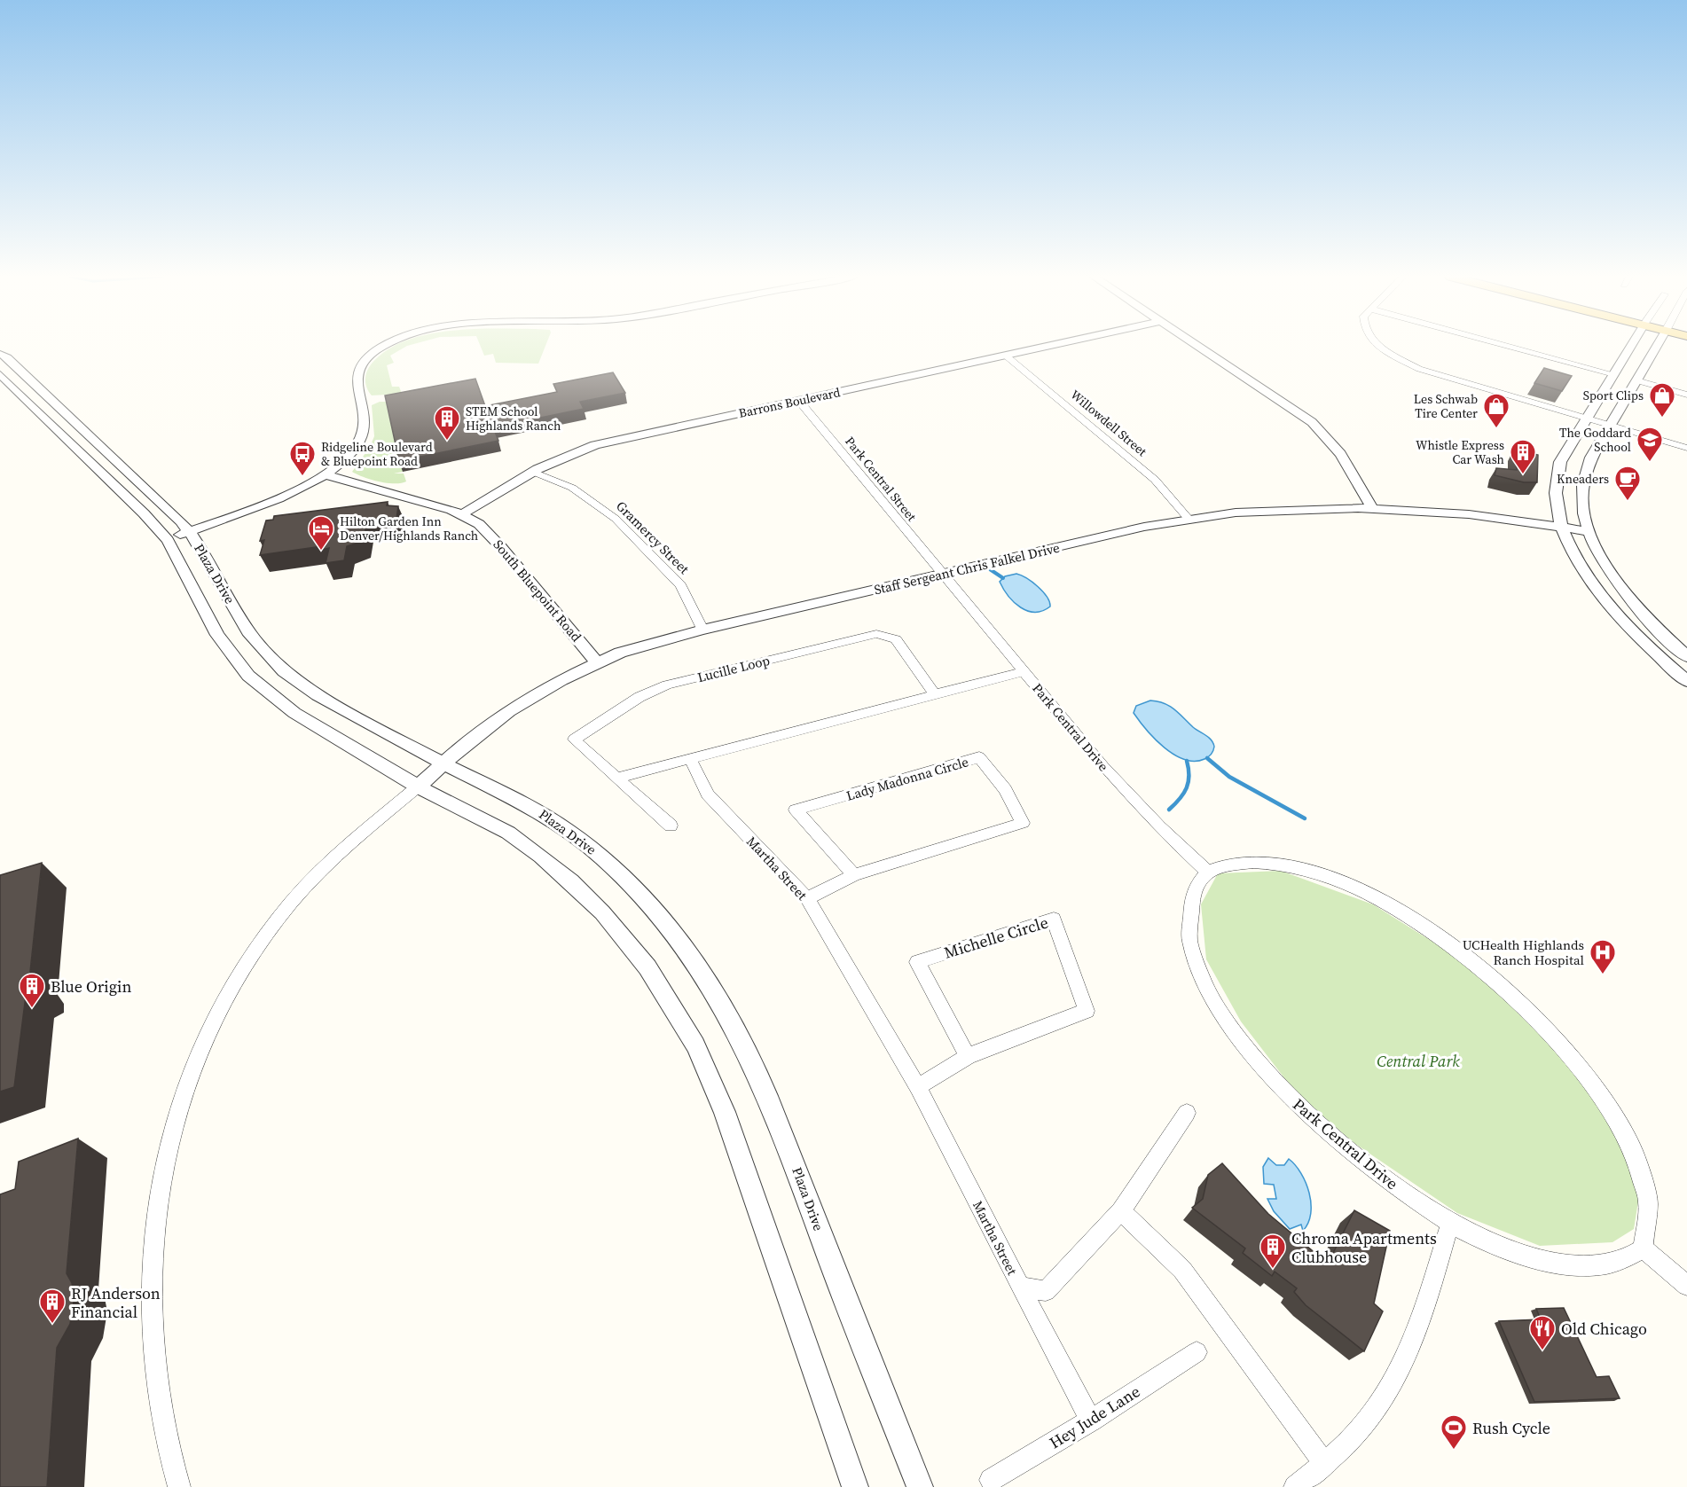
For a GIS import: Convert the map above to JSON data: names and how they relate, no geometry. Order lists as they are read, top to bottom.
{
  "streets": {
    "street": [
      "Barrons Boulevard",
      "Willowdell Street",
      "Park Central Street",
      "Gramercy Street",
      "Staff Sergeant Chris Falkel Drive",
      "Plaza Drive",
      "South Bluepoint Road",
      "Lucille Loop",
      "Park Central Drive",
      "Lady Madonna Circle",
      "Martha Street",
      "Michelle Circle",
      "Hey Jude Lane"
    ]
  },
  "crossings": [
    ["Barrons Boulevard", "Willowdell Street"],
    ["Barrons Boulevard", "Park Central Street"],
    ["Barrons Boulevard", "Gramercy Street"],
    ["Barrons Boulevard", "South Bluepoint Road"],
    ["Willowdell Street", "Staff Sergeant Chris Falkel Drive"],
    ["Park Central Street", "Staff Sergeant Chris Falkel Drive"],
    ["Park Central Street", "Park Central Drive"],
    ["Gramercy Street", "Staff Sergeant Chris Falkel Drive"],
    ["Staff Sergeant Chris Falkel Drive", "Plaza Drive"],
    ["Staff Sergeant Chris Falkel Drive", "South Bluepoint Road"],
    ["Staff Sergeant Chris Falkel Drive", "Park Central Drive"],
    ["Lady Madonna Circle", "Martha Street"],
    ["Martha Street", "Michelle Circle"],
    ["Martha Street", "Hey Jude Lane"]
  ],
  "parks": ["Central Park"],
  "places": {
    "shop": ["Sport Clips", "Les Schwab Tire Center"],
    "building": [
      "STEM School Highlands Ranch",
      "Whistle Express Car Wash",
      "Blue Origin",
      "Chroma Apartments Clubhouse",
      "RJ Anderson Financial"
    ],
    "school or university": ["The Goddard School"],
    "bus stop": ["Ridgeline Boulevard & Bluepoint Road"],
    "cafe": ["Kneaders"],
    "hotel": ["Hilton Garden Inn Denver/Highlands Ranch"],
    "hospital": ["UCHealth Highlands Ranch Hospital"],
    "restaurant": ["Old Chicago"],
    "sports": ["Rush Cycle"]
  }
}
